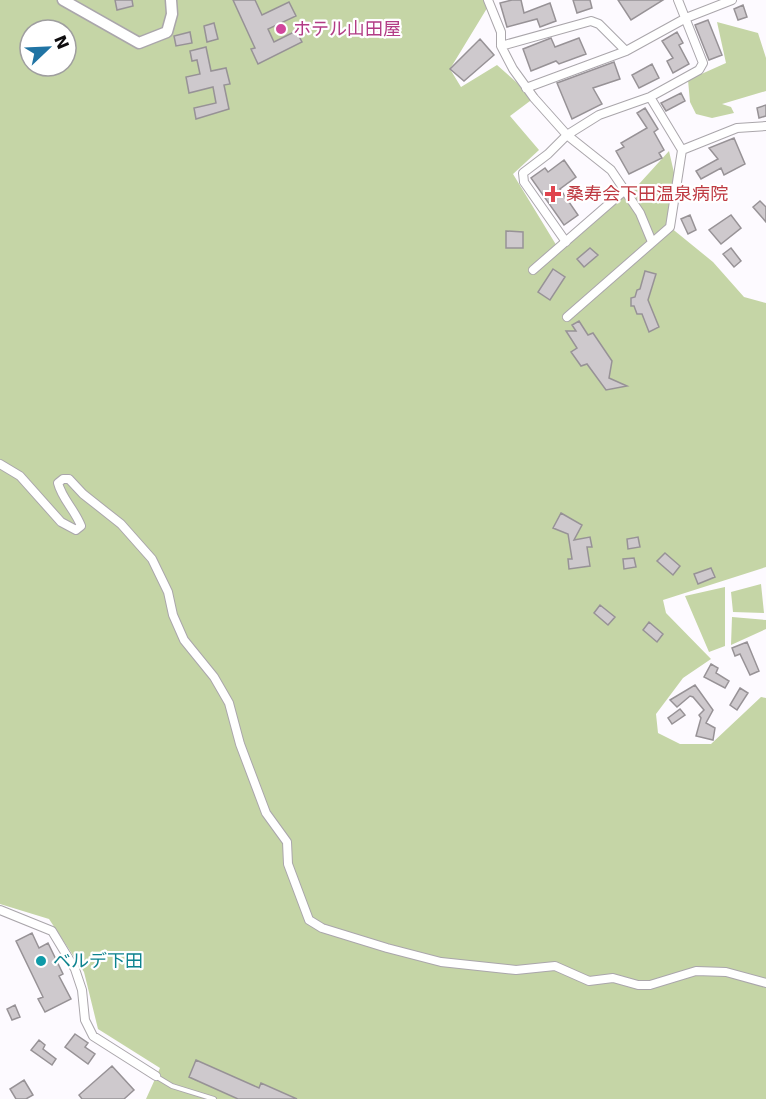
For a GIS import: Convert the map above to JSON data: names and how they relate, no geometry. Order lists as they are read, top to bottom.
{
  "places": {
    "other": ["ホテル山田屋", "ベルデ下田"],
    "health": ["桑寿会下田温泉病院"]
  },
  "north": "top right"
}
